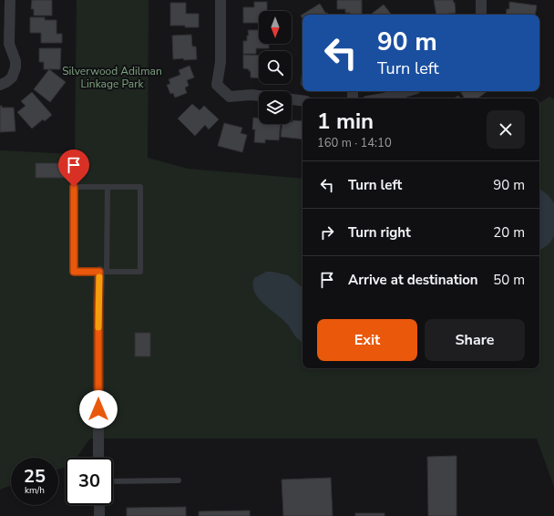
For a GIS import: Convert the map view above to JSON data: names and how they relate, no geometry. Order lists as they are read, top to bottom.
{
  "parks": ["Silverwood Adilman Linkage Park"],
  "north": "bottom",
  "page": {
    "turn": ["90 m", "Turn left"],
    "heading": ["1 min", "160 m · 14:10"],
    "list": [
      {
        "name": "Turn left",
        "value": "90 m"
      },
      {
        "name": "Turn right",
        "value": "20 m"
      },
      {
        "name": "Arrive at destination",
        "value": "50 m"
      }
    ],
    "buttons": ["Exit", "Share"],
    "speed": "25 km/h",
    "limit": "30"
  }
}
